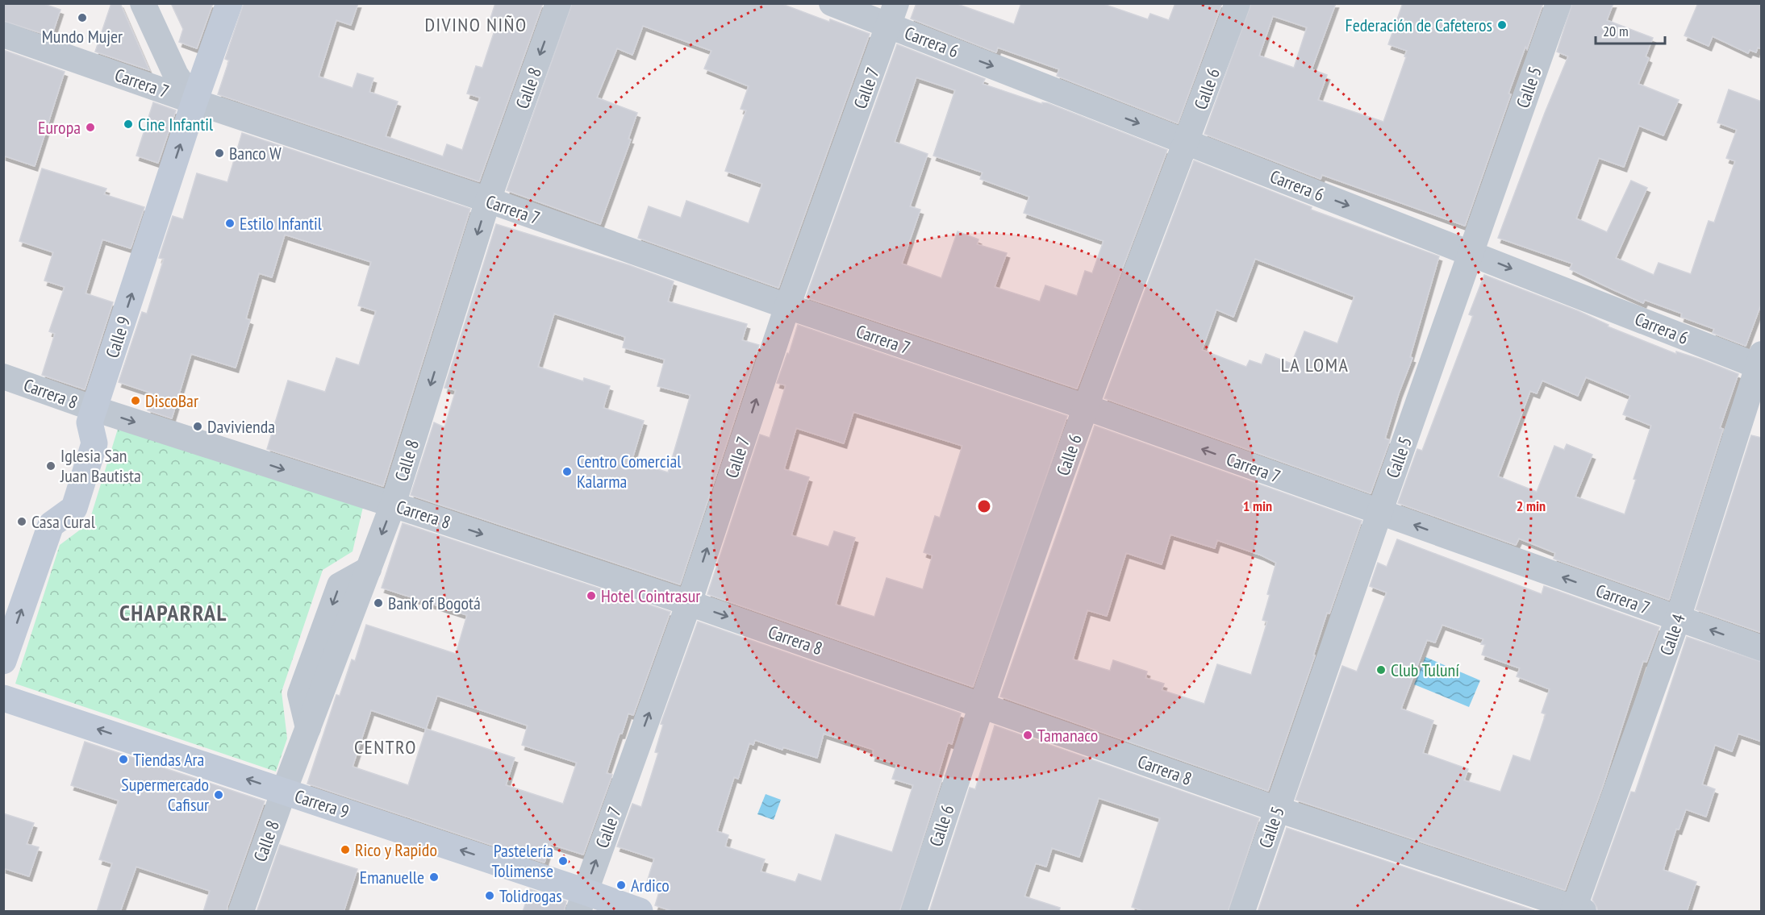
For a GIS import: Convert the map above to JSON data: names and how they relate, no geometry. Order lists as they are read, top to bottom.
{
  "streets": {
    "main road": ["Calle 9", "Carrera 9"],
    "street": [
      "Carrera 6",
      "Carrera 7",
      "Calle 5",
      "Calle 8",
      "Calle 7",
      "Calle 6",
      "Carrera 8",
      "Calle 4"
    ]
  },
  "crossings": [
    ["Carrera 6", "Calle 5"],
    ["Carrera 6", "Calle 7"],
    ["Carrera 6", "Calle 6"],
    ["Carrera 6", "Calle 4"],
    ["Carrera 7", "Calle 5"],
    ["Carrera 7", "Calle 8"],
    ["Carrera 7", "Calle 7"],
    ["Carrera 7", "Calle 6"],
    ["Carrera 7", "Calle 9"],
    ["Carrera 7", "Calle 4"],
    ["Calle 5", "Carrera 8"],
    ["Calle 8", "Carrera 8"],
    ["Calle 8", "Carrera 9"],
    ["Calle 7", "Carrera 8"],
    ["Calle 7", "Carrera 9"],
    ["Calle 6", "Carrera 8"],
    ["Calle 9", "Carrera 8"],
    ["Carrera 8", "Calle 4"]
  ],
  "one_way": [
    "Carrera 6",
    "Carrera 7",
    "Calle 8",
    "Calle 7",
    "Calle 9",
    "Carrera 8",
    "Carrera 9"
  ],
  "districts": [
    "DIVINO NIÑO",
    "LA LOMA",
    "CHAPARRAL",
    "CENTRO"
  ],
  "places": [
    "Mundo Mujer",
    "Federación de Cafeteros",
    "Cine Infantil",
    "Europa",
    "Banco W",
    "Estilo Infantil",
    "DiscoBar",
    "Davivienda",
    "Iglesia San Juan Bautista",
    "Centro Comercial Kalarma",
    "Casa Cural",
    "Hotel Cointrasur",
    "Bank of Bogotá",
    "Club Tuluní",
    "Tamanaco",
    "Tiendas Ara",
    "Supermercado Cafisur",
    "Rico y Rapido",
    "Pastelería Tolimense",
    "Emanuelle",
    "Ardico",
    "Tolidrogas"
  ],
  "scale_bar": "20 m",
  "rings": ["1 min", "2 min"]
}
